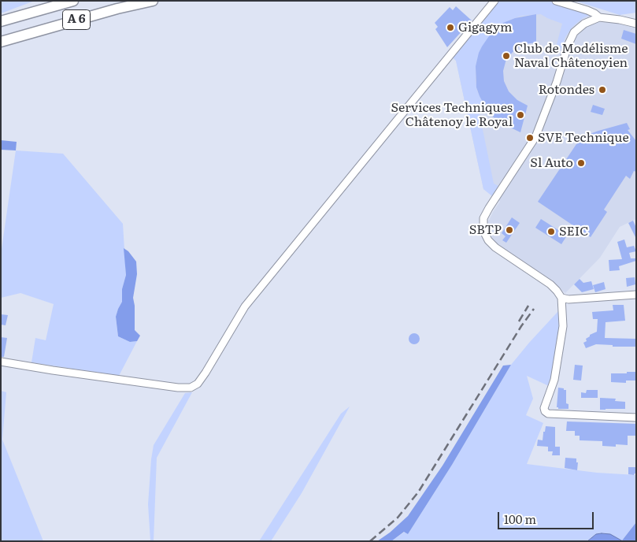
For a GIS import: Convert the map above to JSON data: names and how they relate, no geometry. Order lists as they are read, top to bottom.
{
  "streets": {
    "highway": ["A 6"]
  },
  "places": [
    "Gigagym",
    "Club de Modélisme Naval Châtenoyien",
    "Rotondes",
    "Services Techniques Châtenoy le Royal",
    "SVE Technique",
    "Sl Auto",
    "SBTP",
    "SEIC"
  ],
  "scale_bar": "100 m"
}
